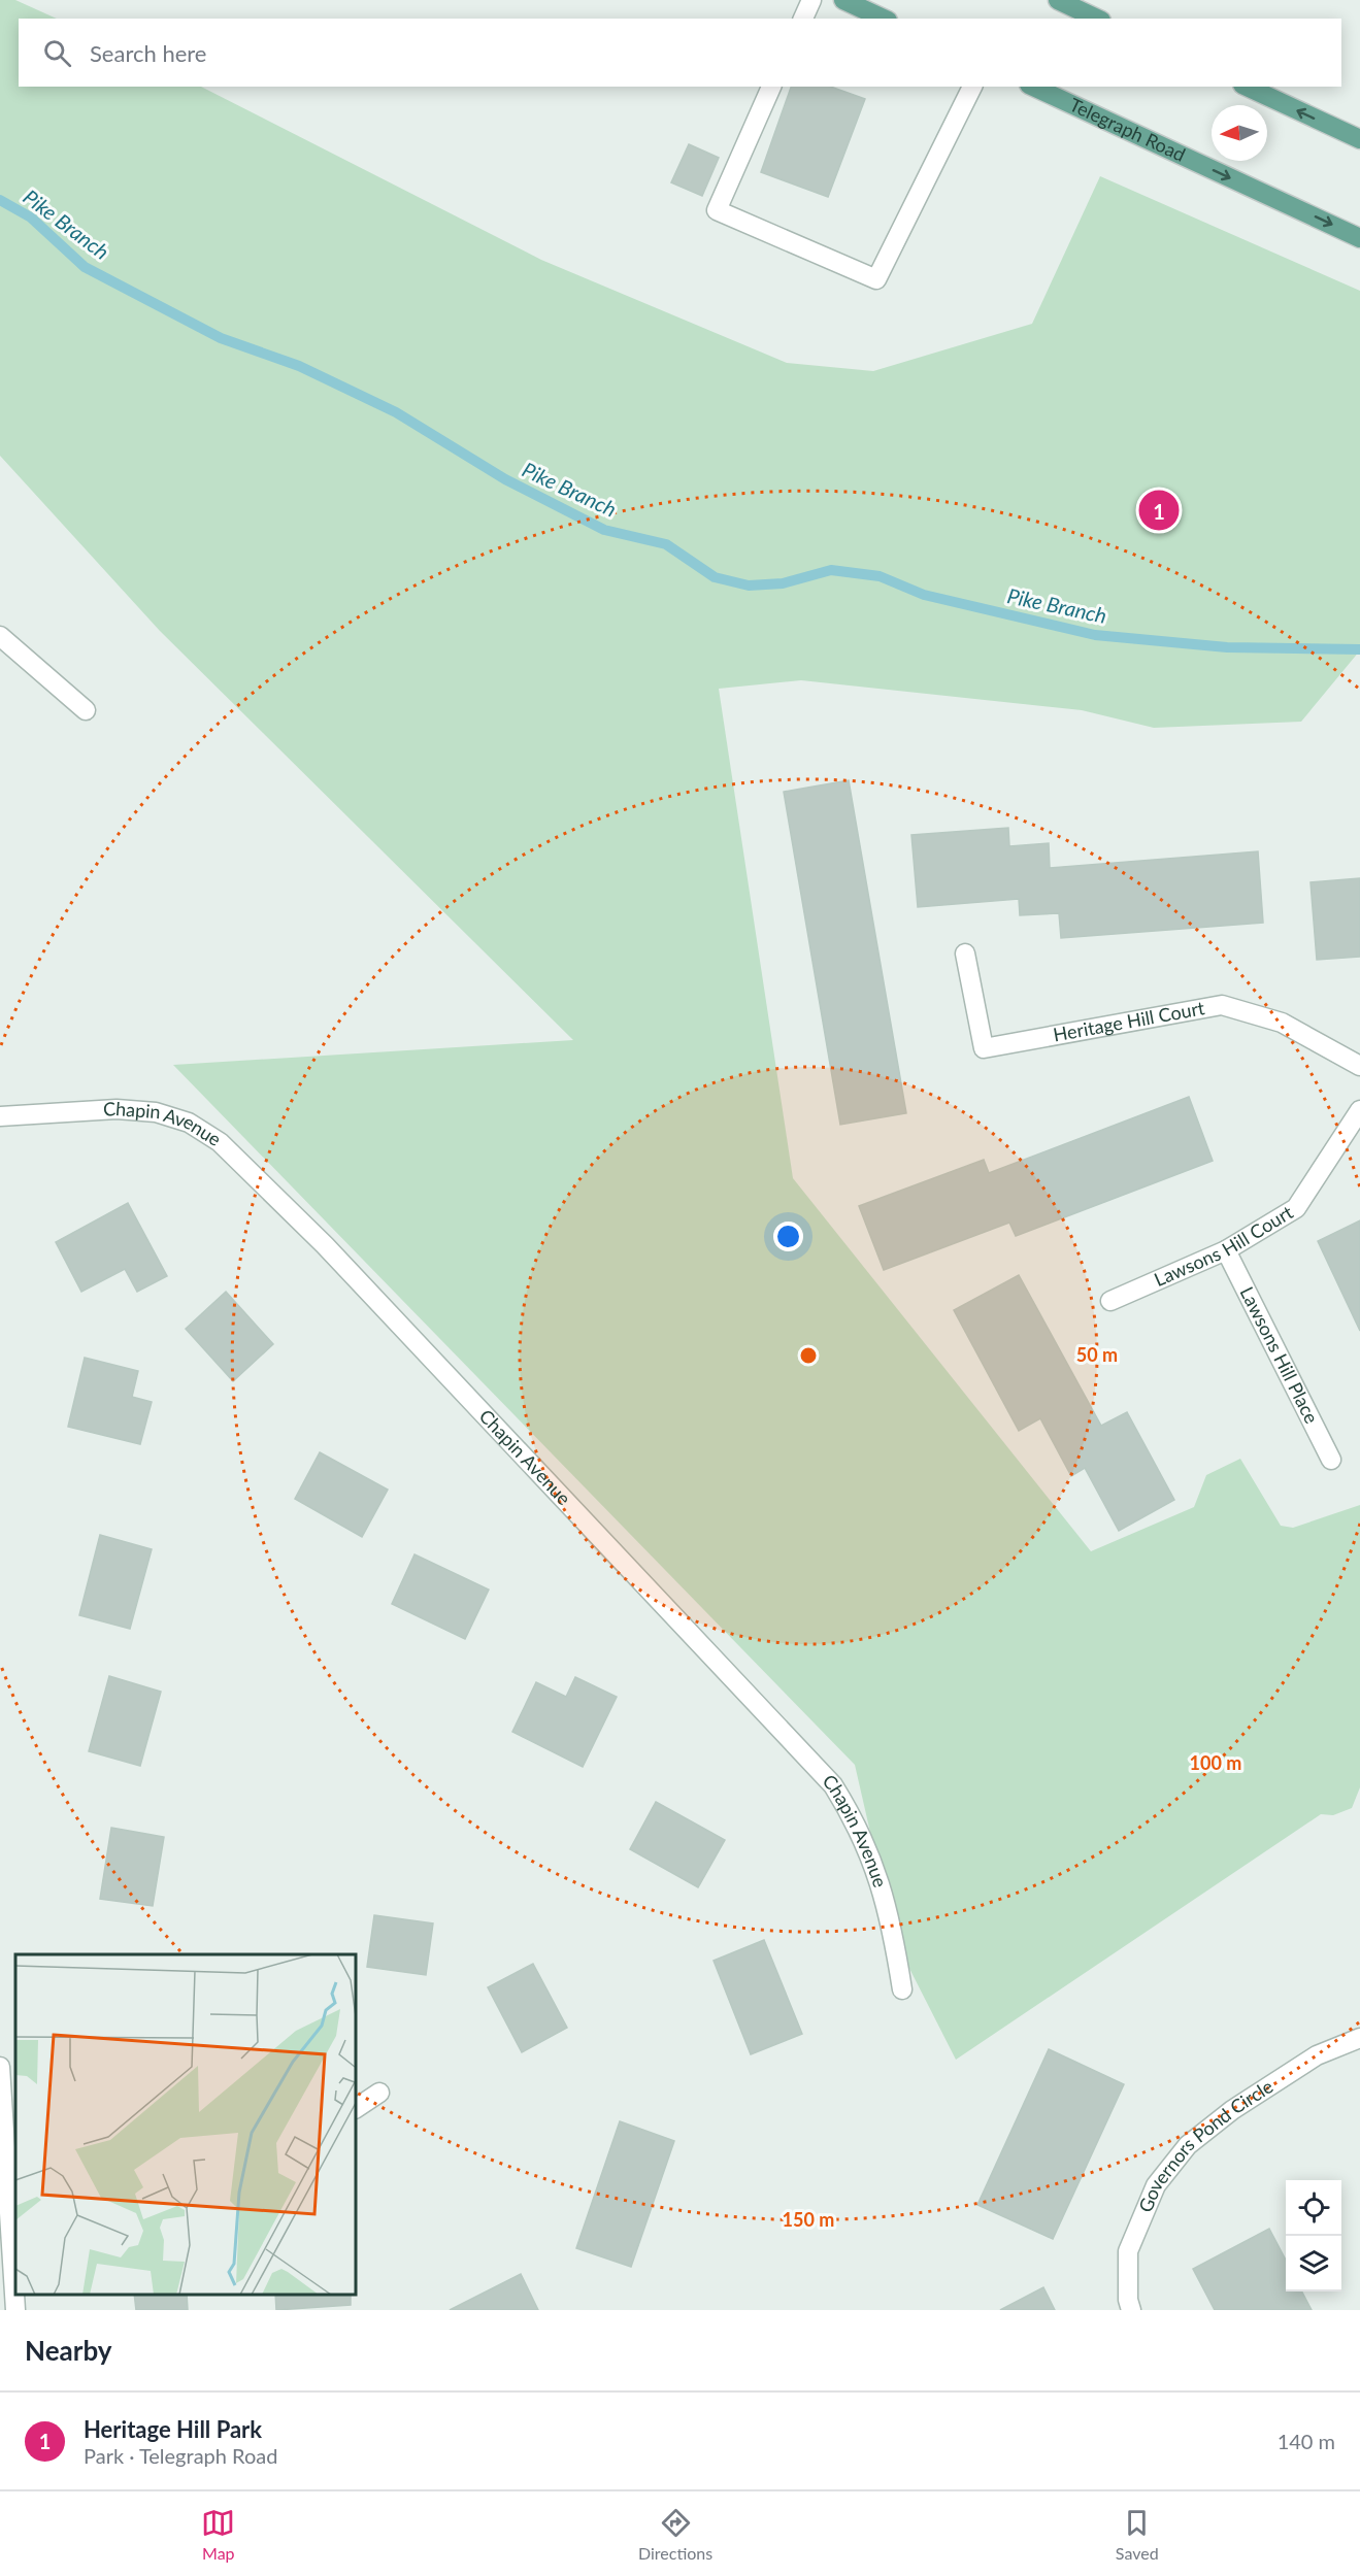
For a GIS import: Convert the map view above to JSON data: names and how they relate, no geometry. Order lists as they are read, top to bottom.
{
  "streets": {
    "main road": ["Telegraph Road"],
    "street": [
      "Heritage Hill Court",
      "Chapin Avenue",
      "Lawsons Hill Court",
      "Lawsons Hill Place",
      "Governors Pond Circle"
    ]
  },
  "crossings": [
    ["Lawsons Hill Court", "Lawsons Hill Place"]
  ],
  "water": ["Pike Branch"],
  "north": "left",
  "page": {
    "search": "Search here",
    "pins": "1",
    "heading": "Nearby",
    "list": [
      {
        "mark": "1",
        "name": "Heritage Hill Park",
        "note": "Park · Telegraph Road",
        "value": "140 m"
      }
    ],
    "nav": ["Map", "Directions", "Saved"]
  },
  "rings": ["50 m", "100 m", "150 m"]
}
